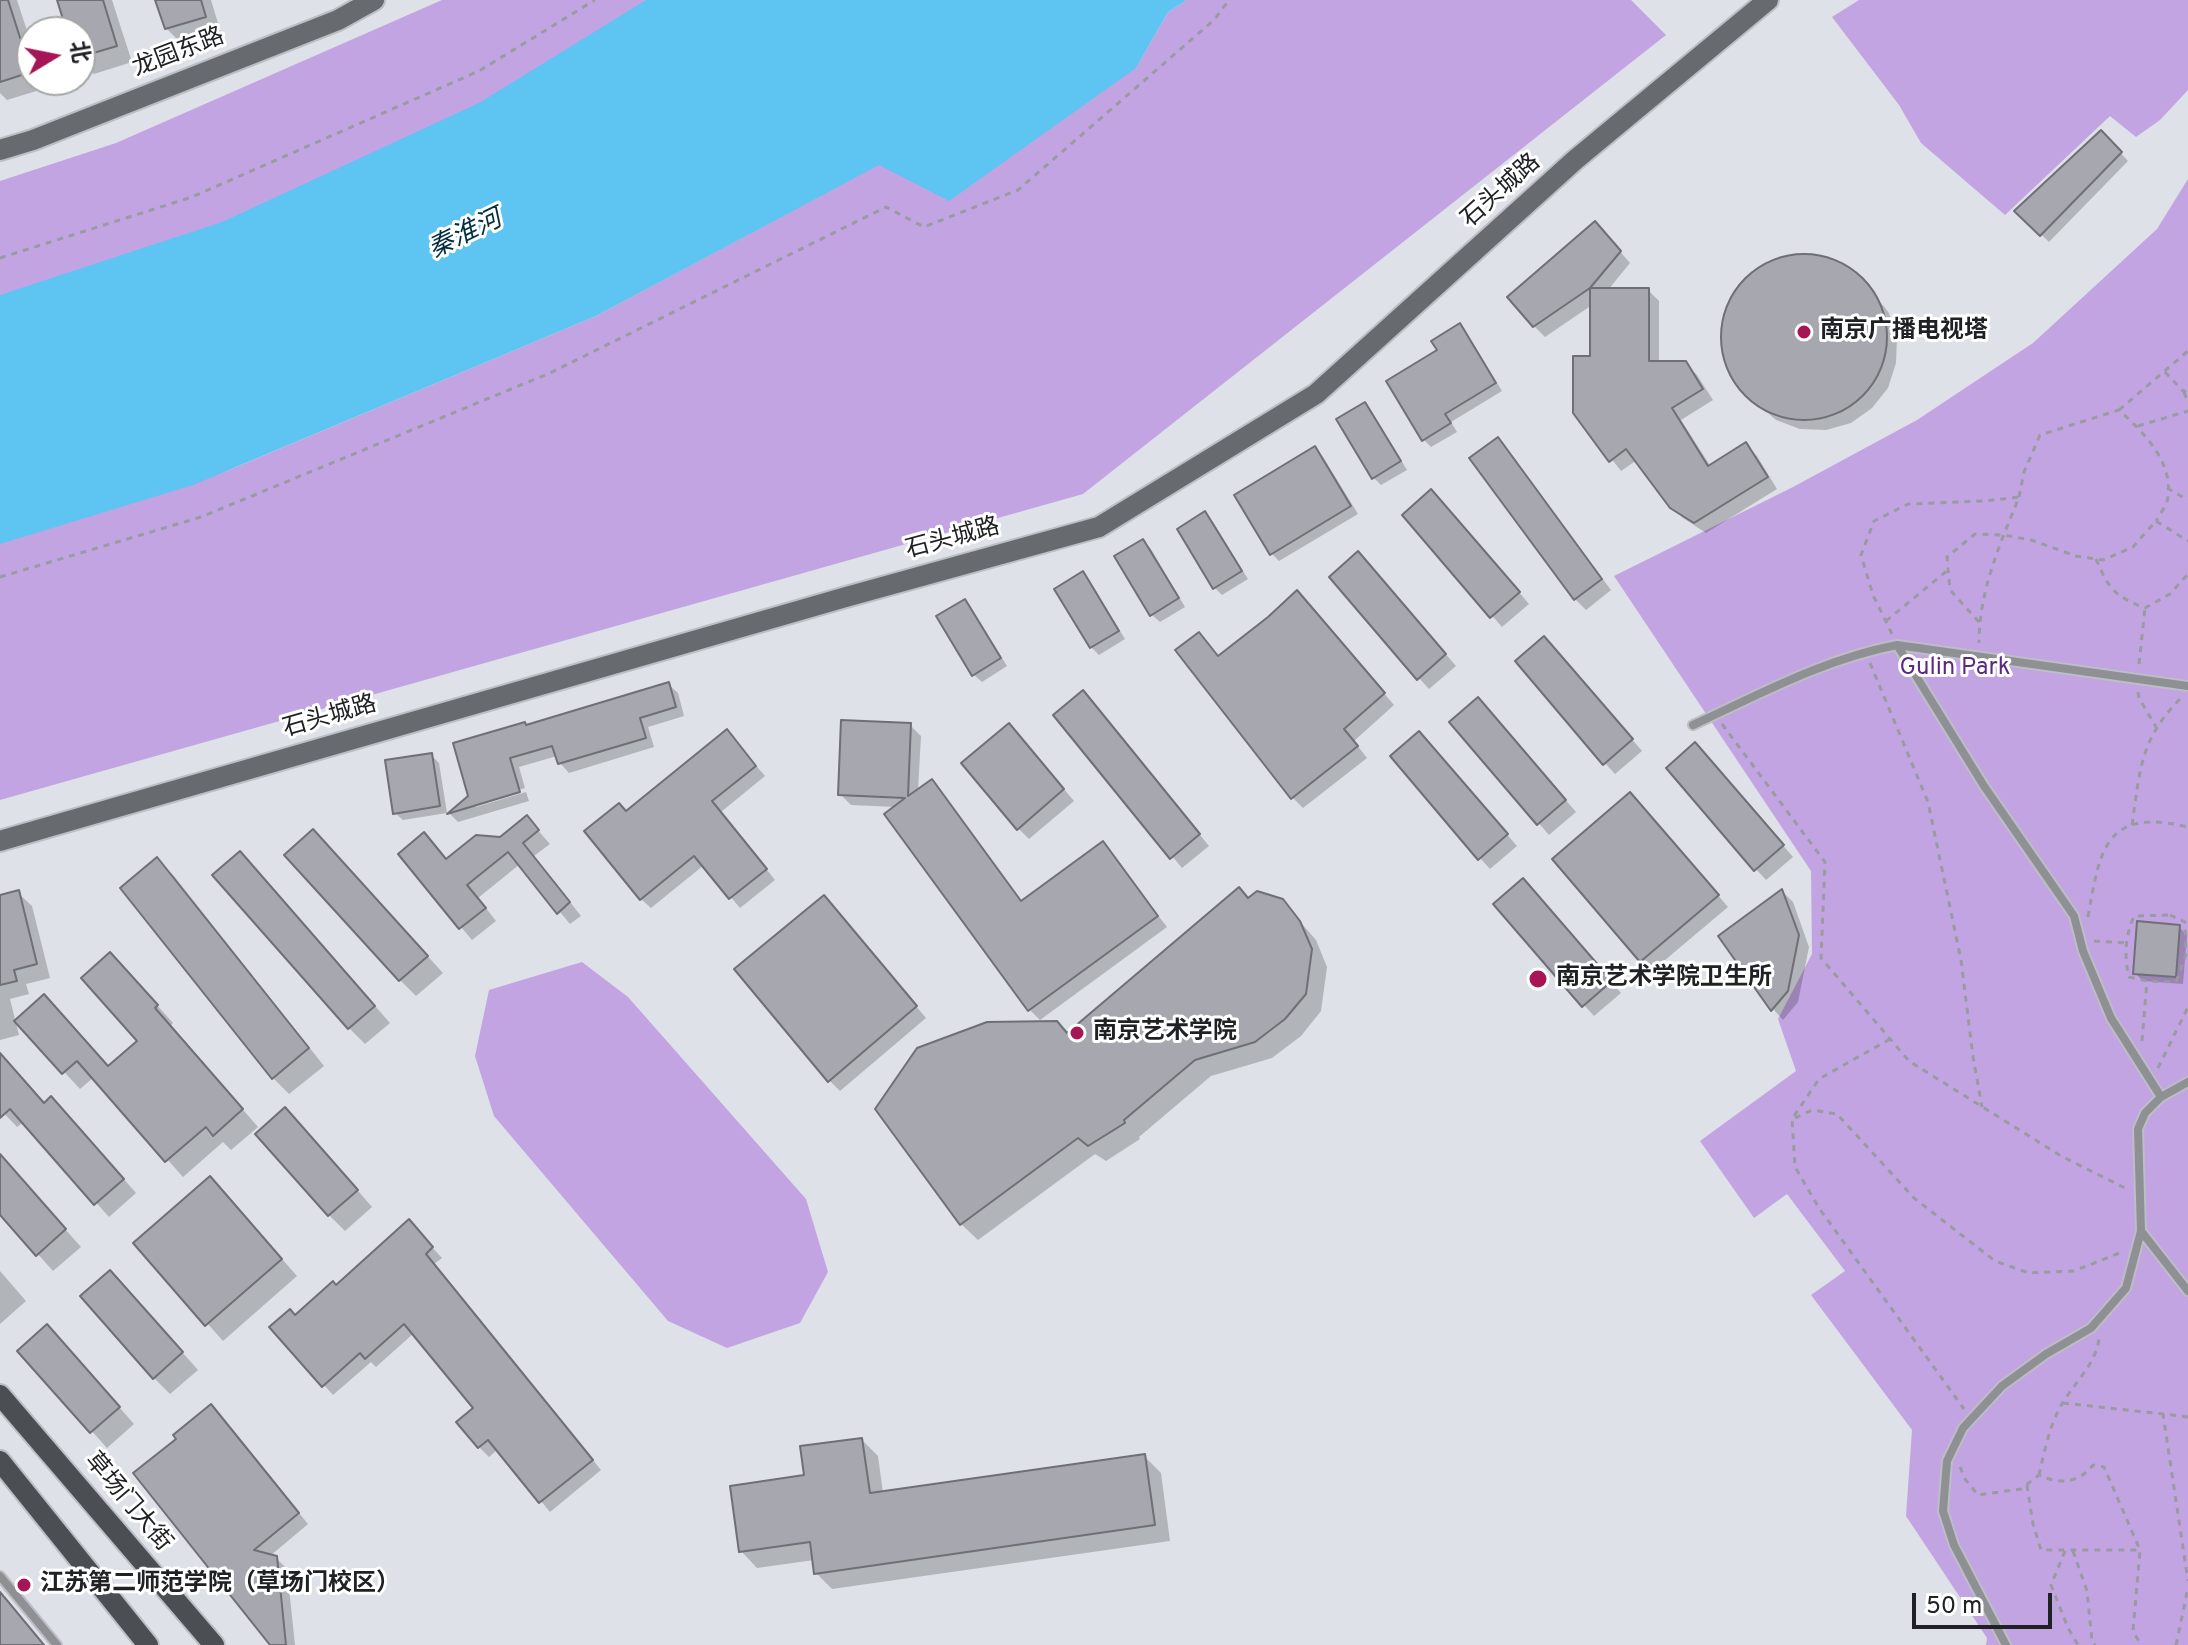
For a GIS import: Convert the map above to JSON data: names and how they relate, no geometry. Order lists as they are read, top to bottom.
{
  "streets": {
    "main road": ["草场门大街"],
    "street": ["龙园东路", "石头城路"]
  },
  "water": ["秦淮河"],
  "parks": ["Gulin Park"],
  "places": [
    "南京广播电视塔",
    "南京艺术学院卫生所",
    "南京艺术学院",
    "江苏第二师范学院（草场门校区）"
  ],
  "scale_bar": "50 m",
  "north": "right"
}
